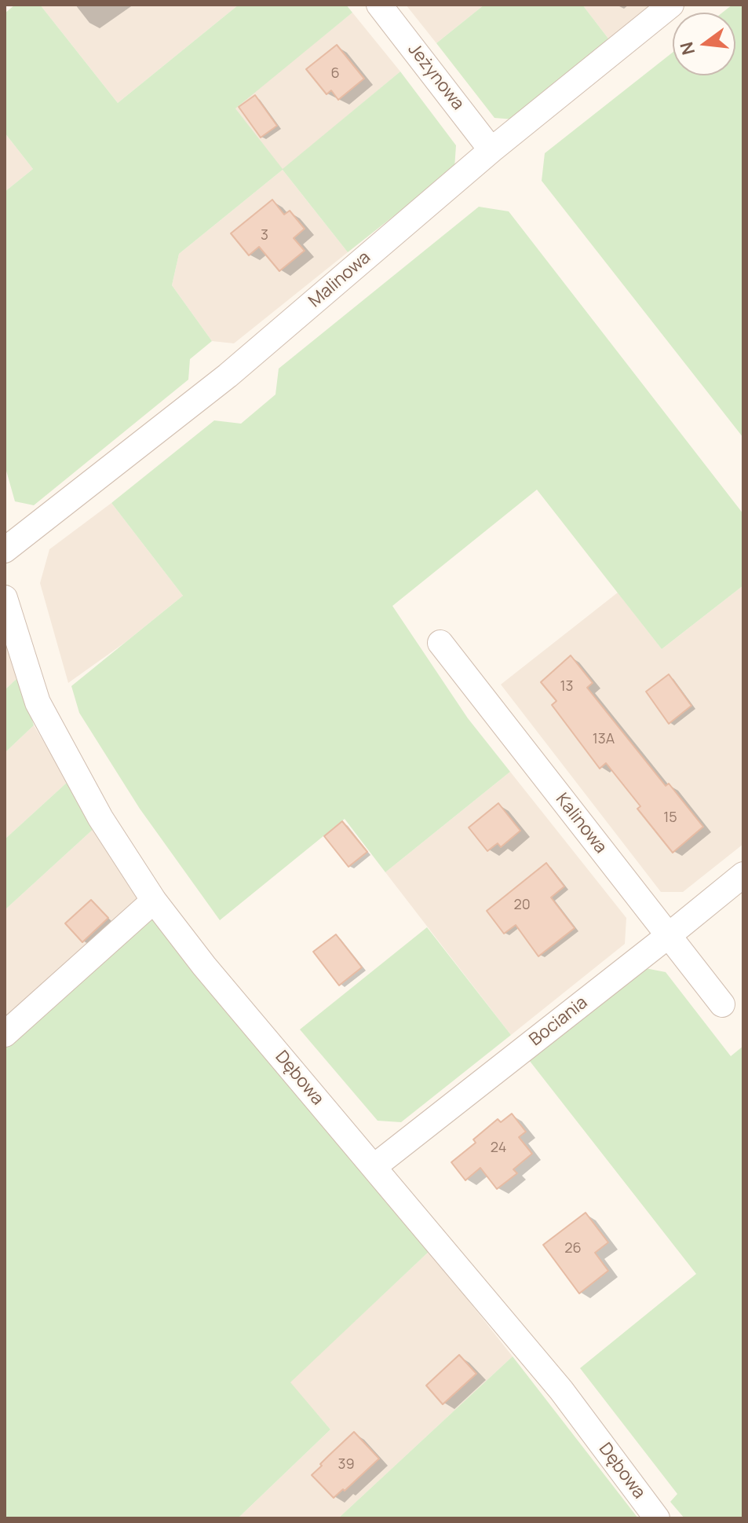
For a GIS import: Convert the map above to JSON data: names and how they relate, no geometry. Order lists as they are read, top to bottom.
{
  "streets": {
    "street": [
      "Jeżynowa",
      "Malinowa",
      "Kalinowa",
      "Bociania",
      "Dębowa"
    ]
  },
  "crossings": [
    ["Jeżynowa", "Malinowa"],
    ["Kalinowa", "Bociania"],
    ["Bociania", "Dębowa"]
  ],
  "house_numbers": [
    "6",
    "3",
    "13",
    "13A",
    "15",
    "20",
    "24",
    "26",
    "39"
  ],
  "north": "left"
}
